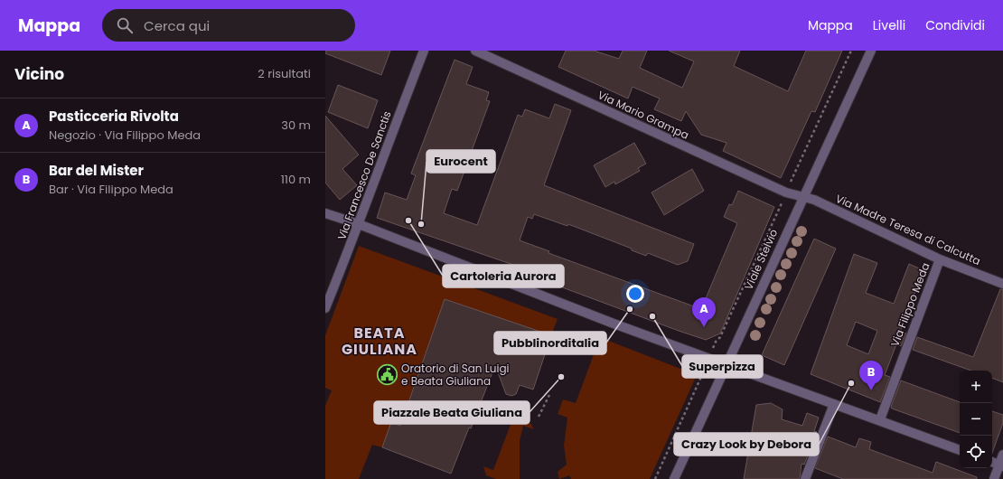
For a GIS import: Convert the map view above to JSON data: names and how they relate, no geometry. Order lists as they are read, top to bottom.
{
  "streets": {
    "street": [
      "Via Mario Grampa",
      "Via Francesco De Sanctis",
      "Via Madre Teresa di Calcutta",
      "Viale Stelvio",
      "Via Filippo Meda"
    ]
  },
  "crossings": [
    ["Via Mario Grampa", "Via Madre Teresa di Calcutta"],
    ["Via Mario Grampa", "Viale Stelvio"],
    ["Via Madre Teresa di Calcutta", "Viale Stelvio"],
    ["Via Madre Teresa di Calcutta", "Via Filippo Meda"]
  ],
  "districts": ["BEATA GIULIANA"],
  "places": {
    "other": [
      "Cartoleria Aurora",
      "Eurocent",
      "Pubblinorditalia",
      "Superpizza",
      "Piazzale Beata Giuliana",
      "Crazy Look by Debora"
    ],
    "public building": ["Oratorio di San Luigi e Beata Giuliana"]
  },
  "page": {
    "header": "Mappa",
    "search": "Cerca qui",
    "nav": ["Mappa", "Livelli", "Condividi"],
    "heading": ["Vicino", "2 risultati"],
    "list": [
      {
        "mark": "A",
        "name": "Pasticceria Rivolta",
        "note": "Negozio · Via Filippo Meda",
        "value": "30 m"
      },
      {
        "mark": "B",
        "name": "Bar del Mister",
        "note": "Bar · Via Filippo Meda",
        "value": "110 m"
      }
    ],
    "pins": ["A", "B"],
    "map_buttons": ["+", "−"]
  }
}
